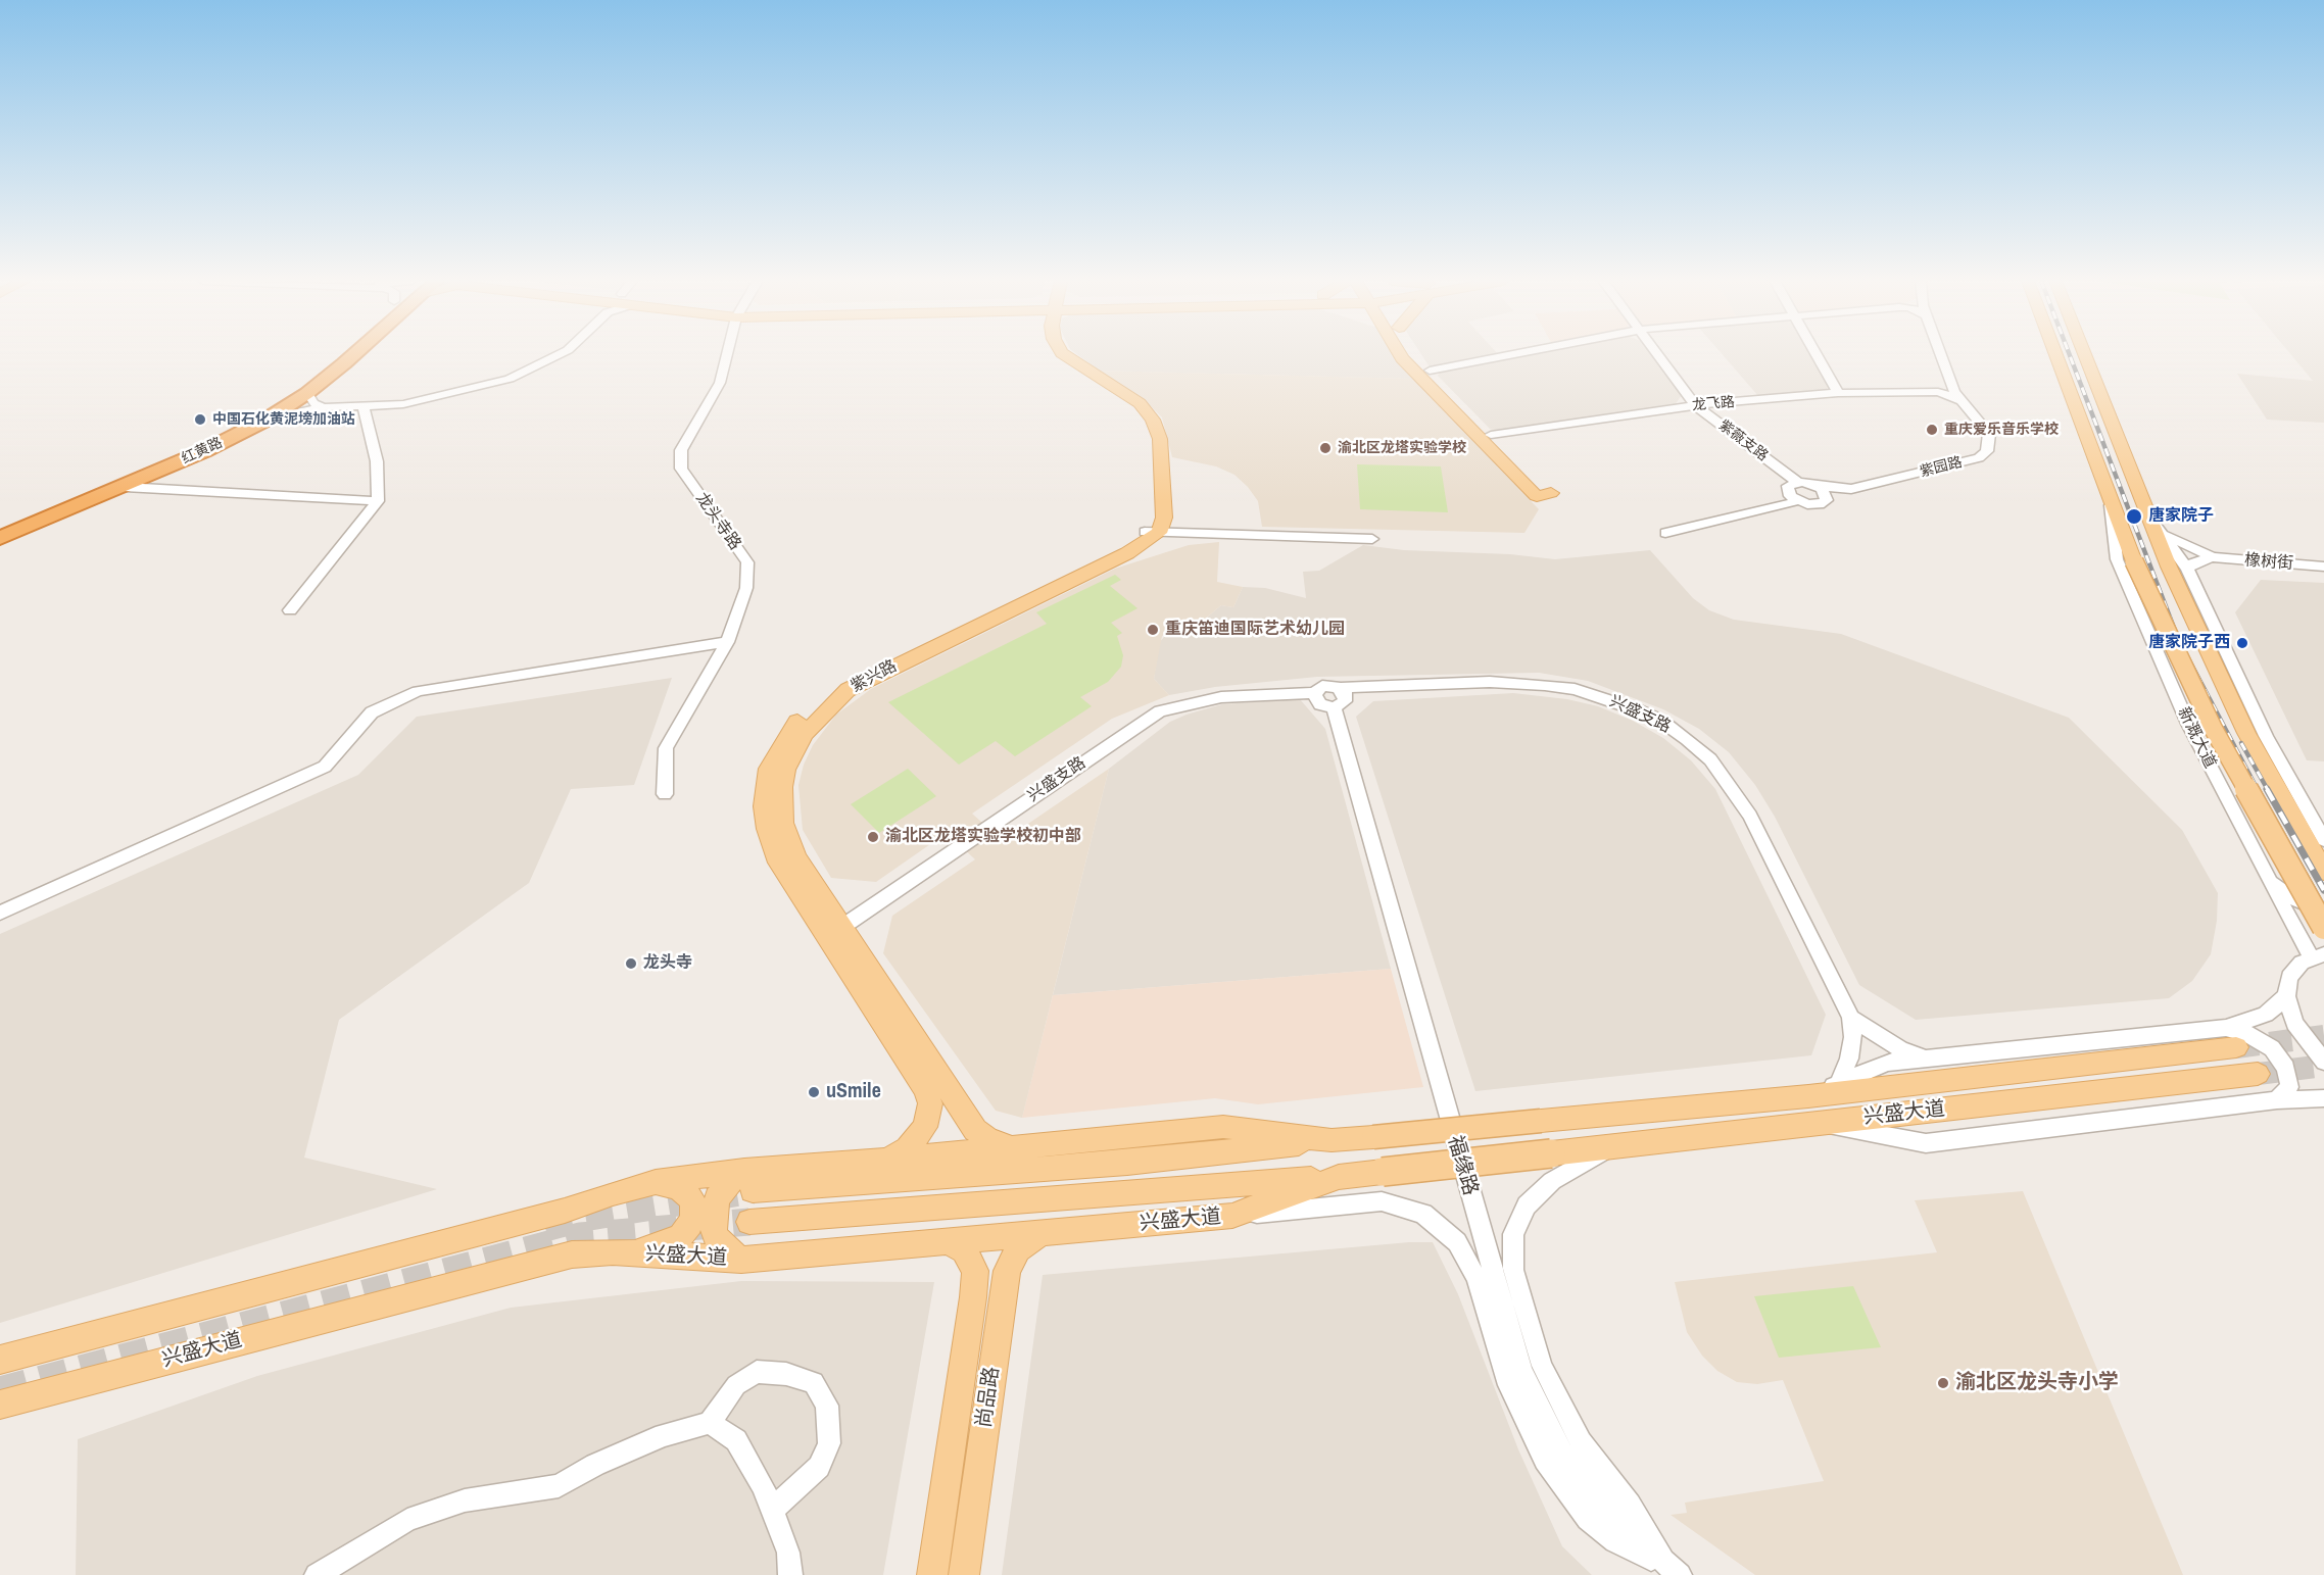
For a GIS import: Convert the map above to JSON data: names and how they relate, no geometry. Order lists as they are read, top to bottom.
{
  "streets": {
    "highway": ["红黄路"],
    "main road": [
      "紫兴路",
      "新溉大道",
      "兴盛大道",
      "尚品路"
    ],
    "street": [
      "龙飞路",
      "紫薇支路",
      "紫园路",
      "龙头寺路",
      "橡树街",
      "兴盛支路",
      "福缘路"
    ]
  },
  "crossings": [
    ["龙飞路", "紫薇支路"],
    ["紫兴路", "兴盛支路"],
    ["兴盛支路", "福缘路"],
    ["兴盛大道", "尚品路"]
  ],
  "places": [
    "中国石化黄泥塝加油站",
    "重庆爱乐音乐学校",
    "渝北区龙塔实验学校",
    "唐家院子",
    "重庆笛迪国际艺术幼儿园",
    "唐家院子西",
    "渝北区龙塔实验学校初中部",
    "龙头寺",
    "uSmile",
    "渝北区龙头寺小学"
  ]
}
